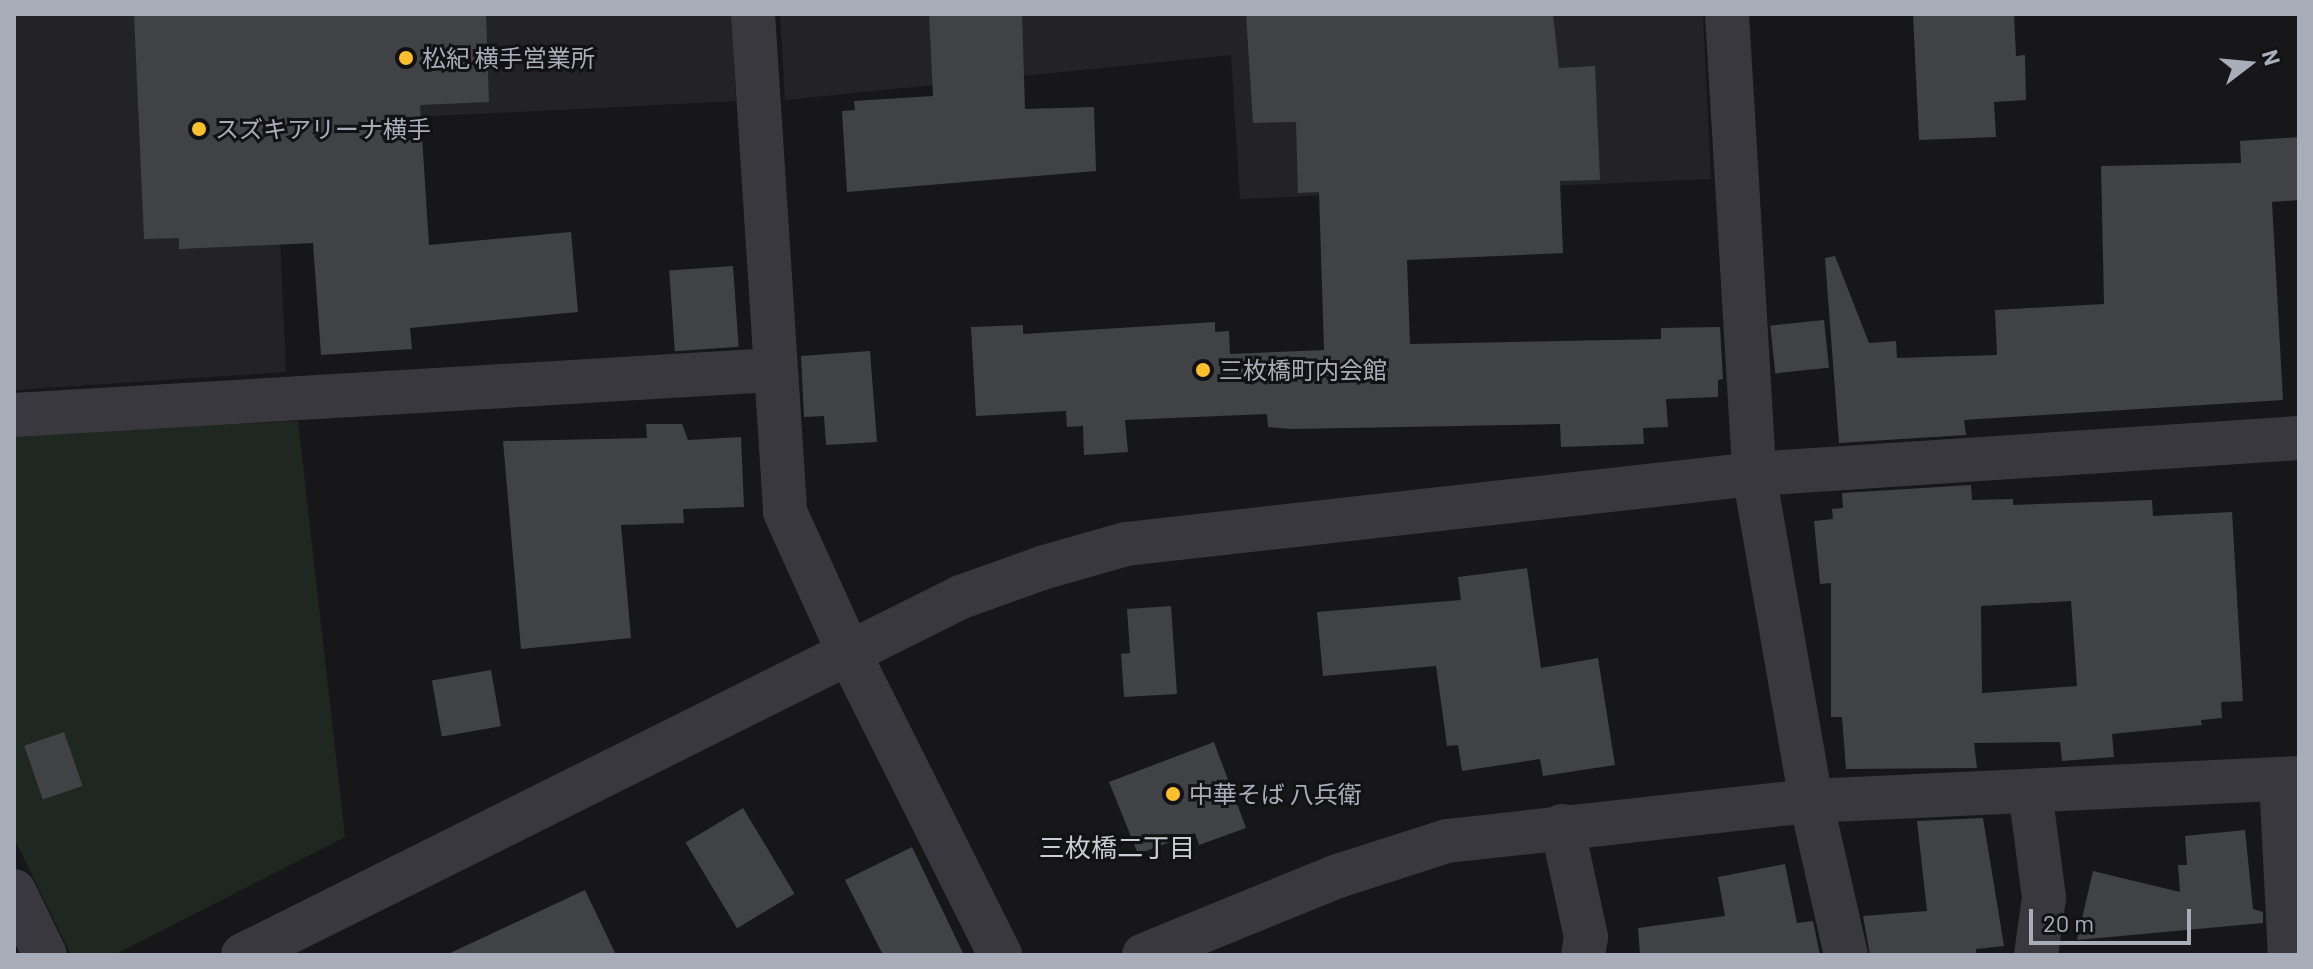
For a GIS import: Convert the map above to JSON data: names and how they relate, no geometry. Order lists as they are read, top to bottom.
{
  "districts": ["三枚橋二丁目"],
  "places": [
    "松紀 横手営業所",
    "スズキアリーナ横手",
    "三枚橋町内会館",
    "中華そば 八兵衛"
  ],
  "scale_bar": "20 m",
  "north": "right"
}
